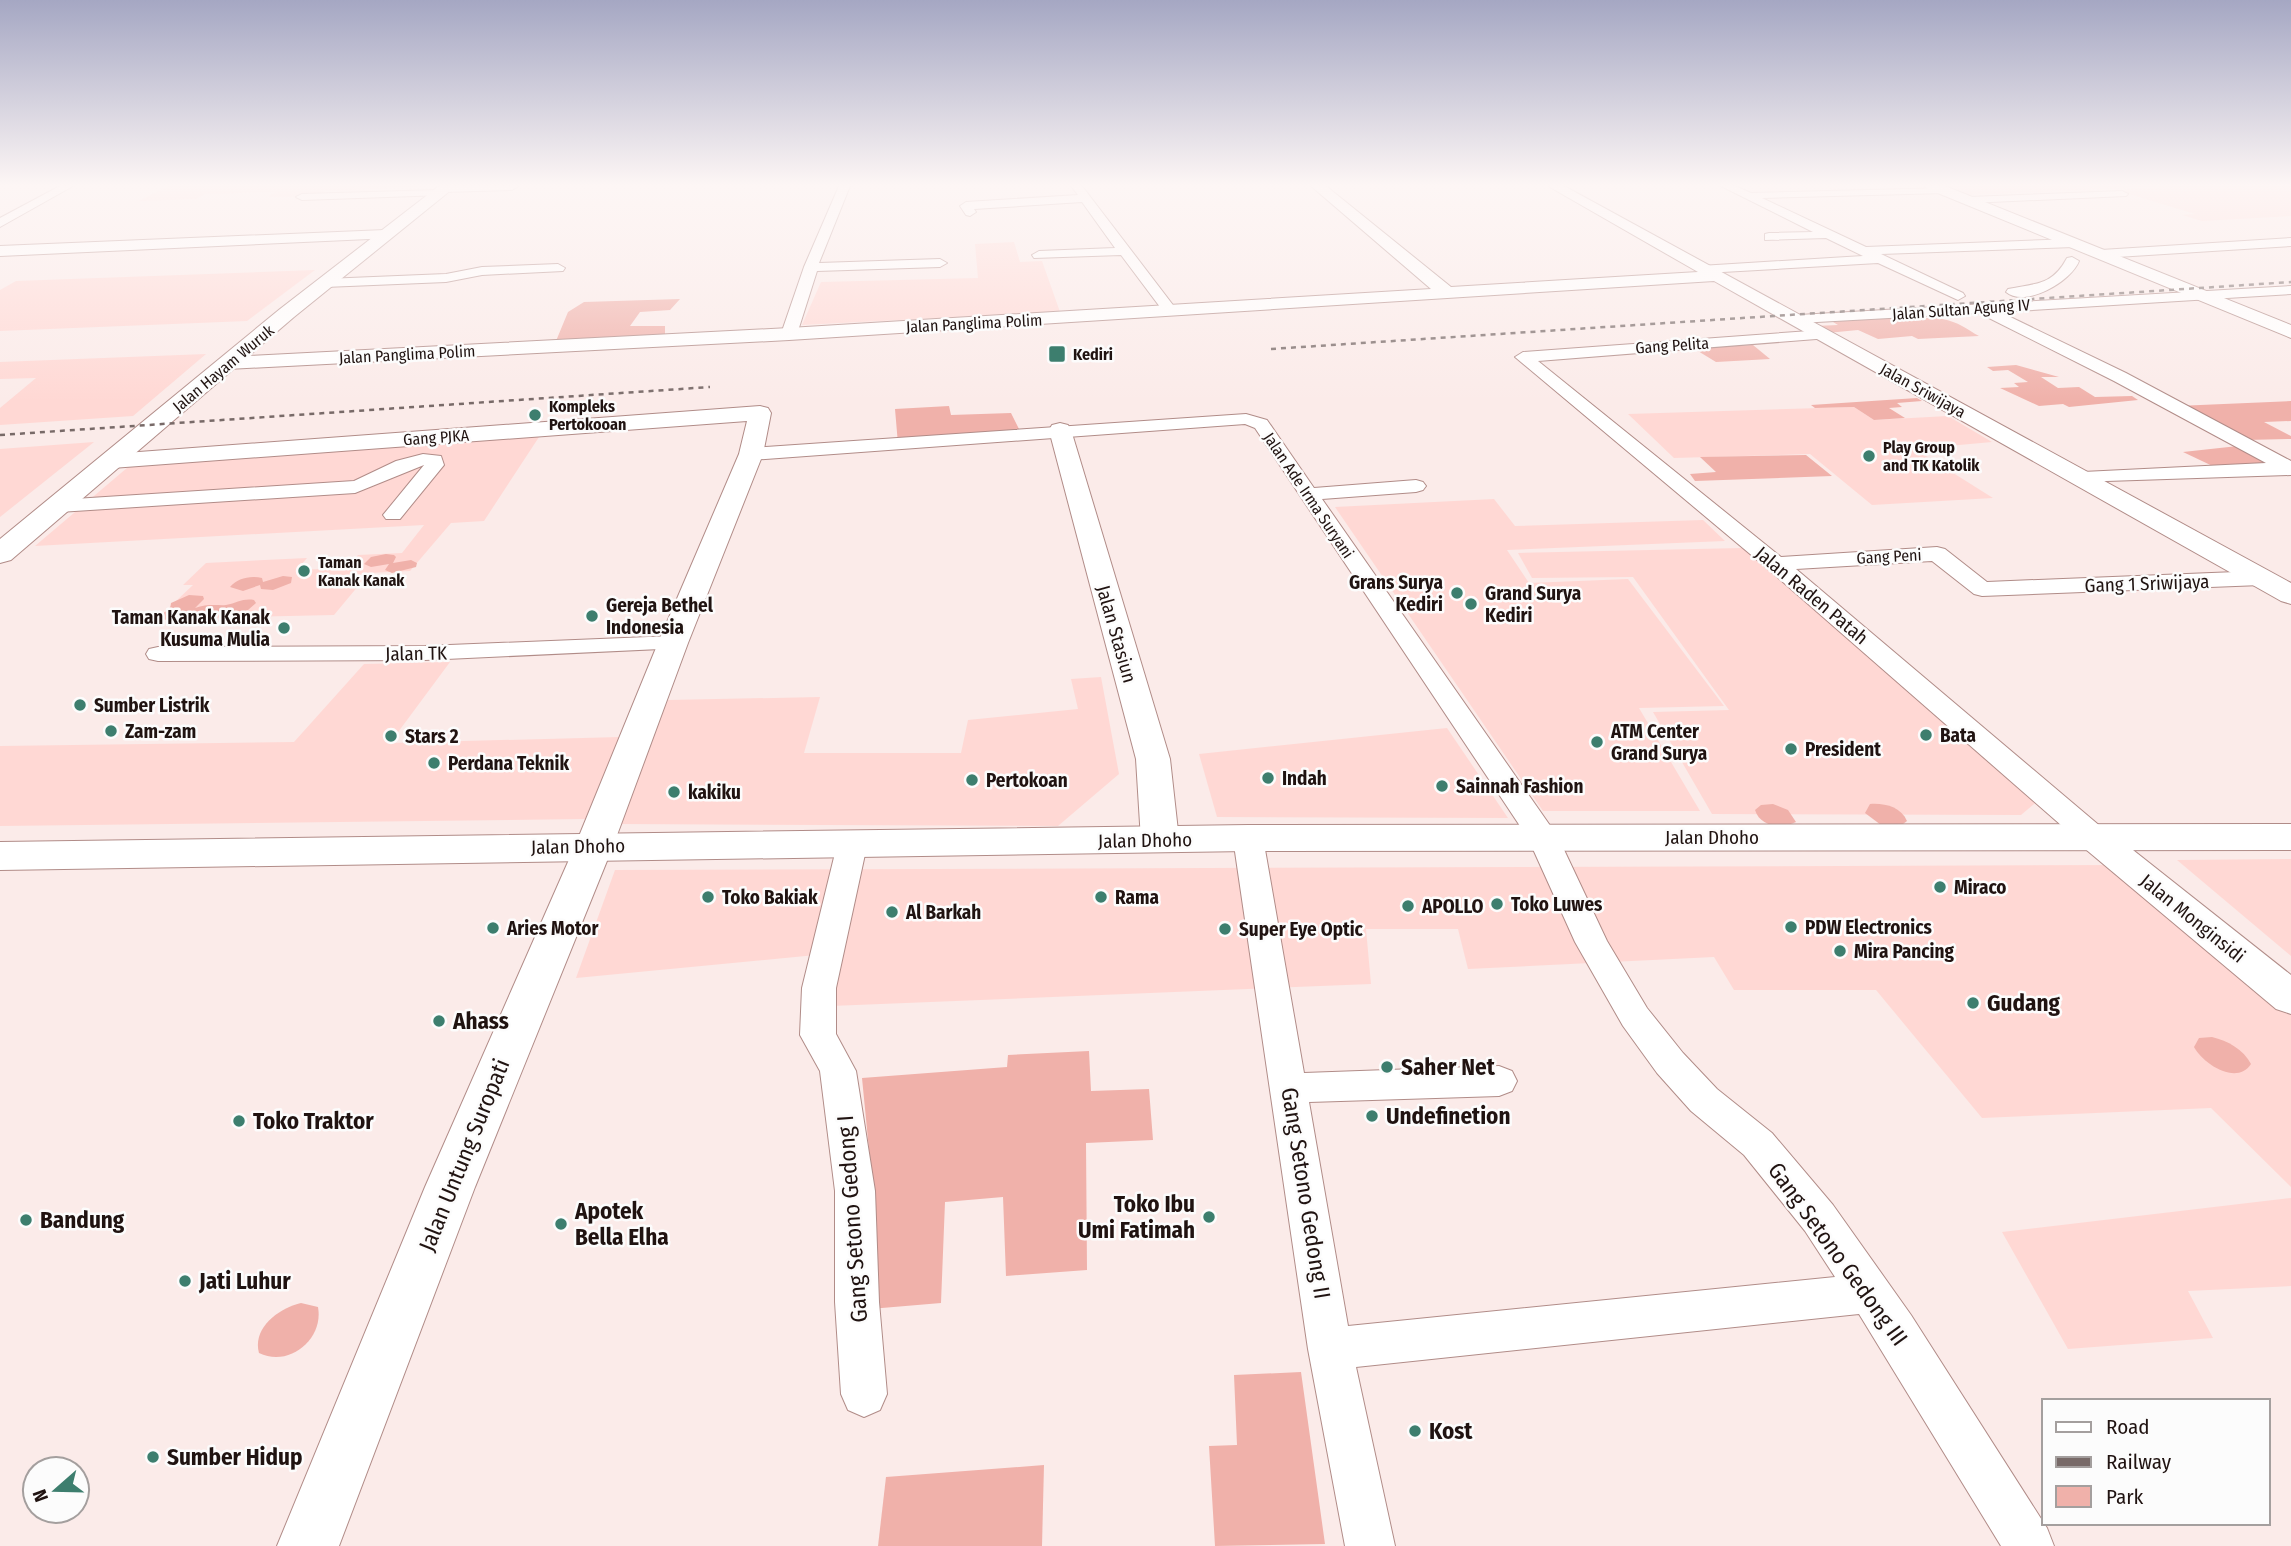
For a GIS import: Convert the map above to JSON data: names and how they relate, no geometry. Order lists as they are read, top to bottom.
{
  "streets": {
    "main road": ["Jalan Hayam Wuruk", "Jalan Dhoho"],
    "street": [
      "Jalan Sultan Agung IV",
      "Jalan Panglima Polim",
      "Gang Pelita",
      "Jalan Sriwijaya",
      "Gang PJKA",
      "Jalan Ade Irma Suryani",
      "Gang Peni",
      "Gang 1 Sriwijaya",
      "Jalan Raden Patah",
      "Jalan Stasiun",
      "Jalan TK",
      "Jalan Monginsidi",
      "Jalan Untung Suropati",
      "Gang Setono Gedong II",
      "Gang Setono Gedong I",
      "Gang Setono Gedong III"
    ]
  },
  "crossings": [
    ["Jalan Sultan Agung IV", "Jalan Sriwijaya"],
    ["Jalan Panglima Polim", "Jalan Hayam Wuruk"],
    ["Jalan Panglima Polim", "Jalan Sriwijaya"],
    ["Gang Pelita", "Jalan Sriwijaya"],
    ["Gang Pelita", "Jalan Raden Patah"],
    ["Jalan Hayam Wuruk", "Gang PJKA"],
    ["Jalan Sriwijaya", "Gang 1 Sriwijaya"],
    ["Gang PJKA", "Jalan Untung Suropati"],
    ["Jalan Ade Irma Suryani", "Jalan Stasiun"],
    ["Jalan Ade Irma Suryani", "Jalan Dhoho"],
    ["Jalan Ade Irma Suryani", "Gang Setono Gedong III"],
    ["Gang Peni", "Gang 1 Sriwijaya"],
    ["Gang Peni", "Jalan Raden Patah"],
    ["Jalan Raden Patah", "Jalan Dhoho"],
    ["Jalan Raden Patah", "Jalan Monginsidi"],
    ["Jalan Stasiun", "Jalan Dhoho"],
    ["Jalan TK", "Jalan Untung Suropati"],
    ["Jalan Dhoho", "Jalan Monginsidi"],
    ["Jalan Dhoho", "Jalan Untung Suropati"],
    ["Jalan Dhoho", "Gang Setono Gedong II"],
    ["Jalan Dhoho", "Gang Setono Gedong I"],
    ["Jalan Dhoho", "Gang Setono Gedong III"]
  ],
  "places": {
    "transit": ["Kediri"],
    "other": [
      "Kompleks Pertokooan",
      "Play Group and TK Katolik",
      "Taman Kanak Kanak",
      "Grans Surya Kediri",
      "Grand Surya Kediri",
      "Gereja Bethel Indonesia",
      "Taman Kanak Kanak Kusuma Mulia",
      "Sumber Listrik",
      "Zam-zam",
      "Bata",
      "Stars 2",
      "ATM Center Grand Surya",
      "President",
      "Perdana Teknik",
      "Indah",
      "Pertokoan",
      "Sainnah Fashion",
      "kakiku",
      "Miraco",
      "Toko Bakiak",
      "Rama",
      "Toko Luwes",
      "APOLLO",
      "Al Barkah",
      "PDW Electronics",
      "Aries Motor",
      "Super Eye Optic",
      "Mira Pancing",
      "Gudang",
      "Ahass",
      "Saher Net",
      "Undefinetion",
      "Toko Traktor",
      "Toko Ibu Umi Fatimah",
      "Bandung",
      "Apotek Bella Elha",
      "Jati Luhur",
      "Kost",
      "Sumber Hidup"
    ]
  },
  "legend": ["Road", "Railway", "Park"],
  "north": "left"
}
